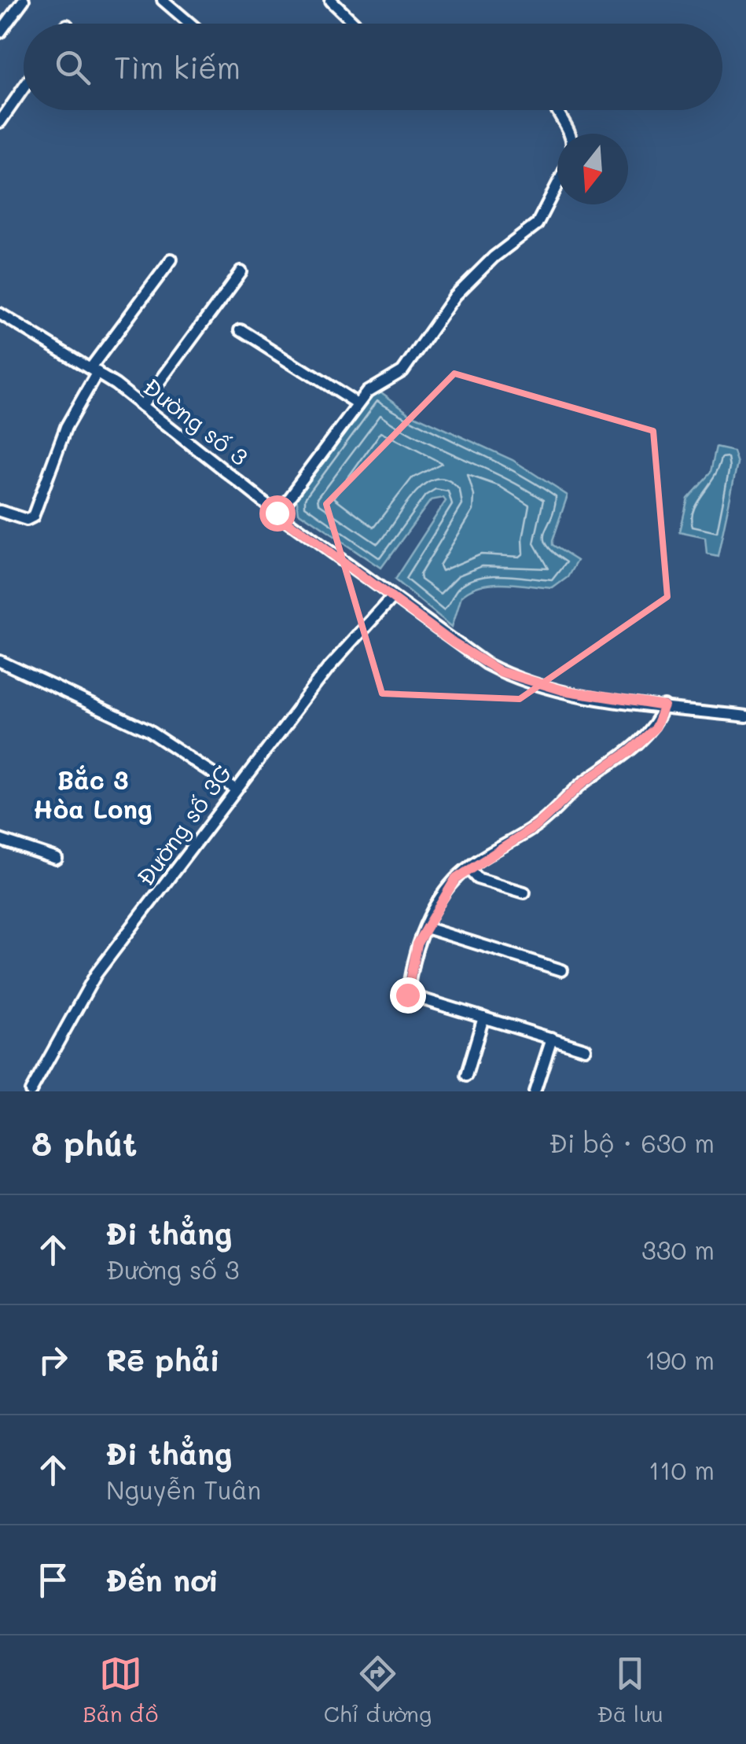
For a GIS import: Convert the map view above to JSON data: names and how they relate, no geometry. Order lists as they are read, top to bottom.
{
  "streets": {
    "street": ["Đường số 3", "Đường số 3G"]
  },
  "crossings": [
    ["Đường số 3", "Đường số 3G"]
  ],
  "districts": ["Bắc 3 Hòa Long"],
  "north": "bottom",
  "page": {
    "search": "Tìm kiếm",
    "heading": ["8 phút", "Đi bộ · 630 m"],
    "list": [
      ["Đi thẳng", "Đường số 3", "330 m"],
      ["Rẽ phải", "190 m"],
      ["Đi thẳng", "Nguyễn Tuân", "110 m"],
      "Đến nơi"
    ],
    "nav": ["Bản đồ", "Chỉ đường", "Đã lưu"]
  }
}
